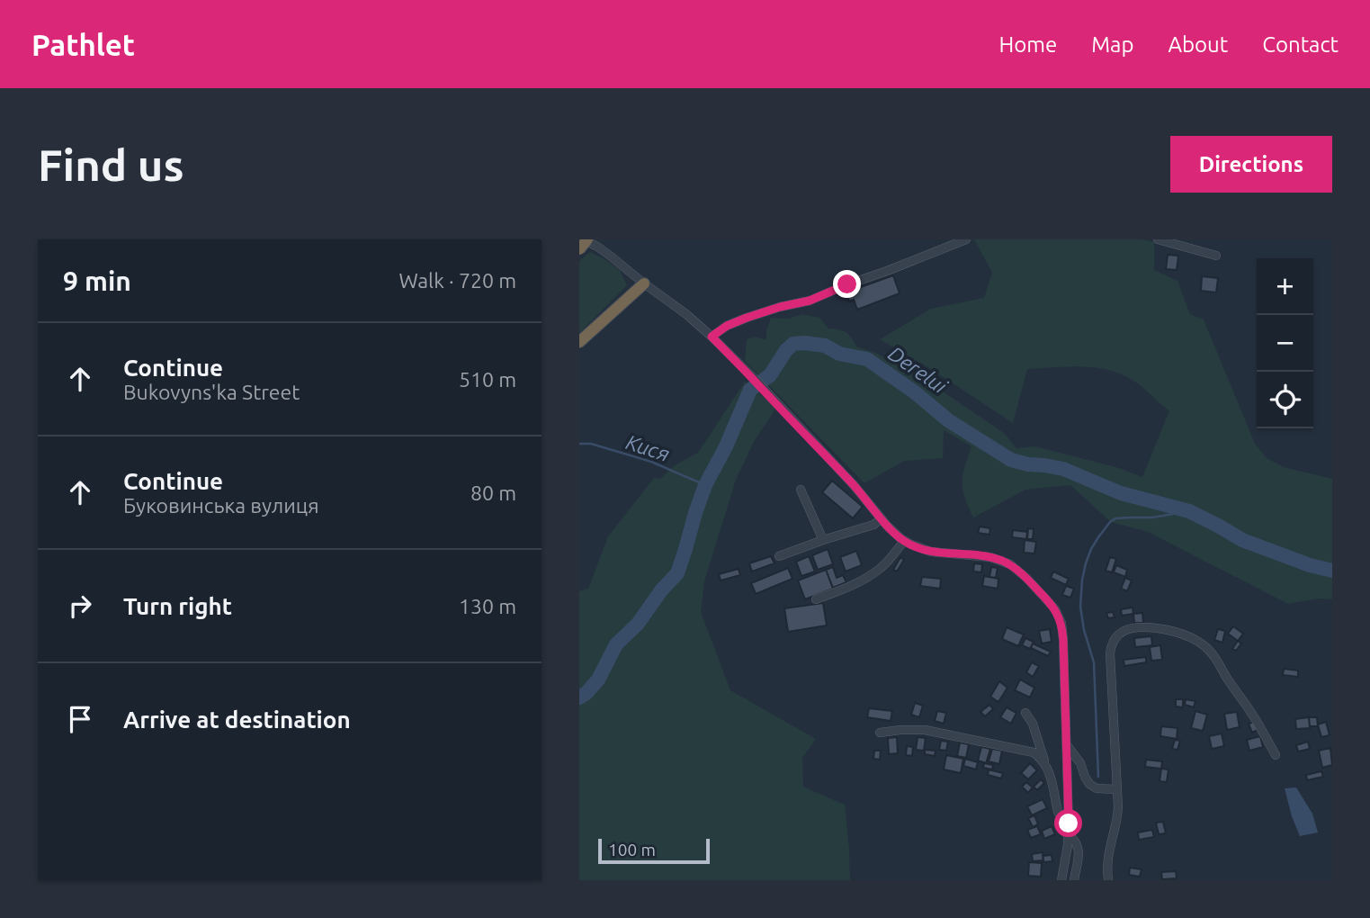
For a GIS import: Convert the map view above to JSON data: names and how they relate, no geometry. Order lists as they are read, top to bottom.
{
  "water": ["Derelui", "Кися"],
  "scale_bar": "100 m",
  "page": {
    "header": "Pathlet",
    "nav": [
      "Home",
      "Map",
      "About",
      "Contact"
    ],
    "buttons": "Directions",
    "title": "Find us",
    "heading": ["9 min", "Walk · 720 m"],
    "map_buttons": ["+", "−"],
    "list": [
      ["Continue", "Bukovyns'ka Street", "510 m"],
      ["Continue", "Буковинська вулиця", "80 m"],
      ["Turn right", "130 m"],
      "Arrive at destination"
    ],
    "scale": "100 m"
  }
}
